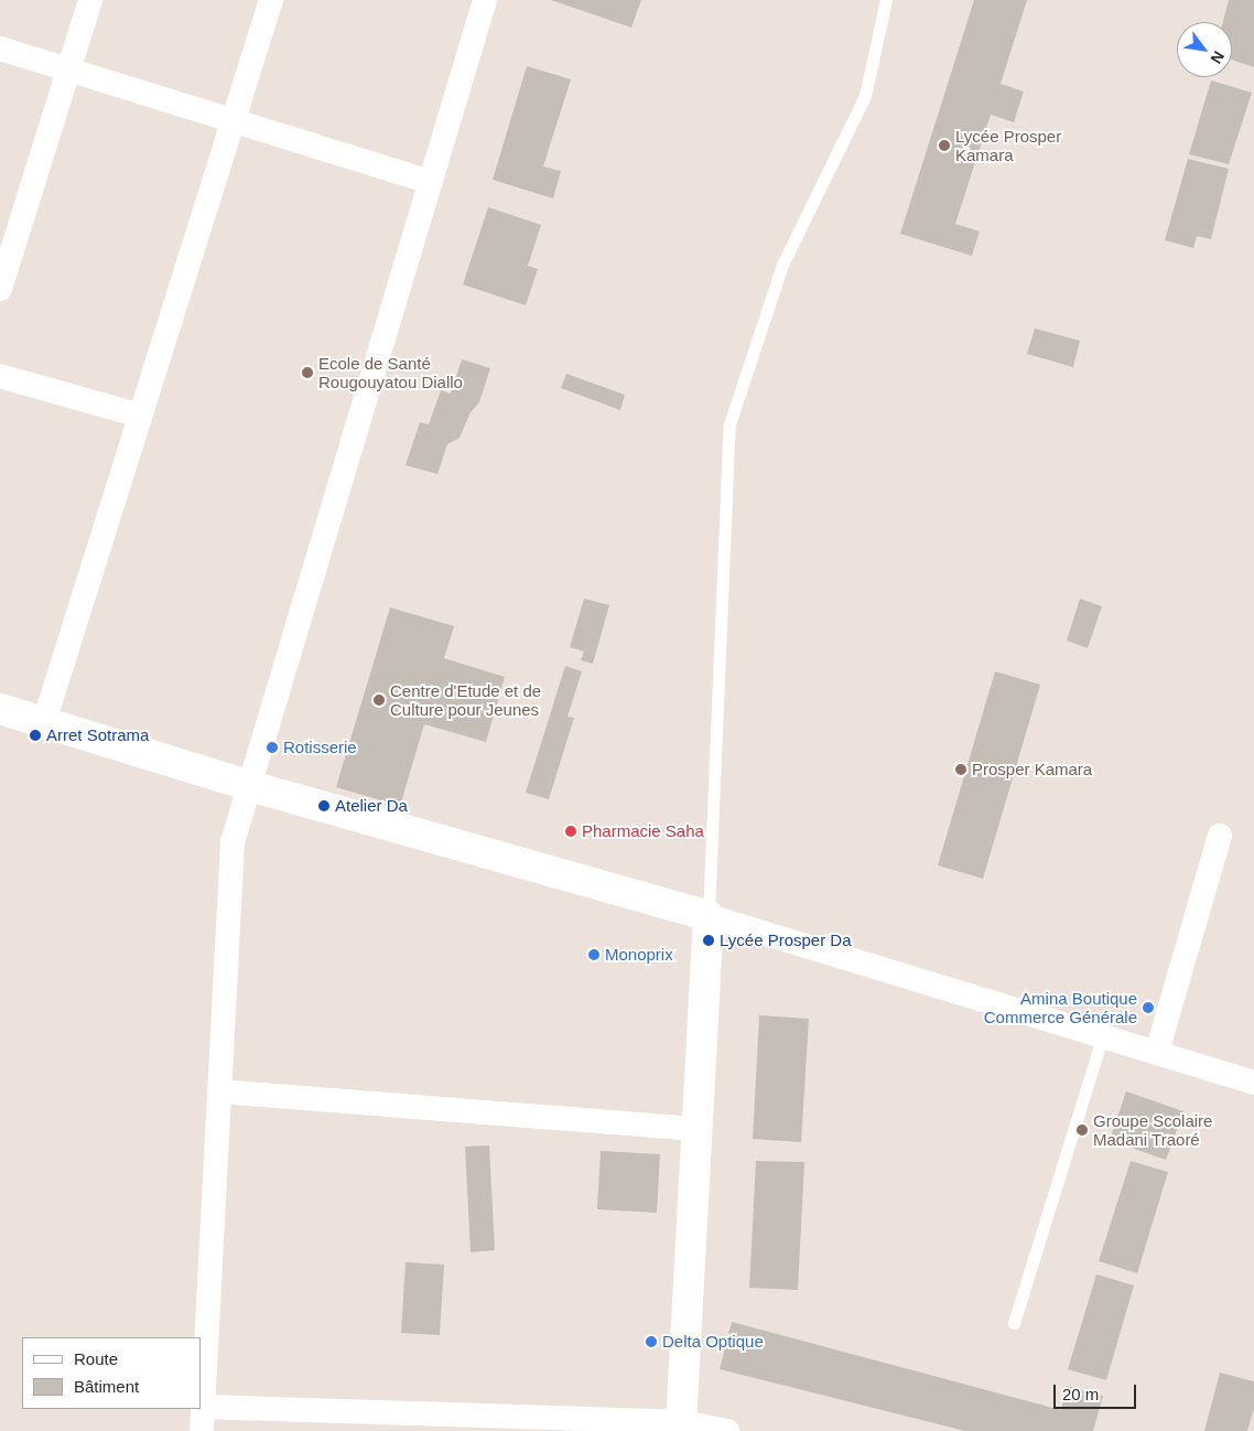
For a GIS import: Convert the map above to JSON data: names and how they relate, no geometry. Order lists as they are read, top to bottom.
{
  "places": [
    "Lycée Prosper Kamara",
    "Ecole de Santé Rougouyatou Diallo",
    "Centre d'Etude et de Culture pour Jeunes",
    "Arret Sotrama",
    "Rotisserie",
    "Prosper Kamara",
    "Atelier Da",
    "Pharmacie Saha",
    "Lycée Prosper Da",
    "Monoprix",
    "Amina Boutique Commerce Générale",
    "Groupe Scolaire Madani Traoré",
    "Delta Optique"
  ],
  "legend": ["Route", "Bâtiment"],
  "scale_bar": "20 m",
  "north": "bottom right"
}
